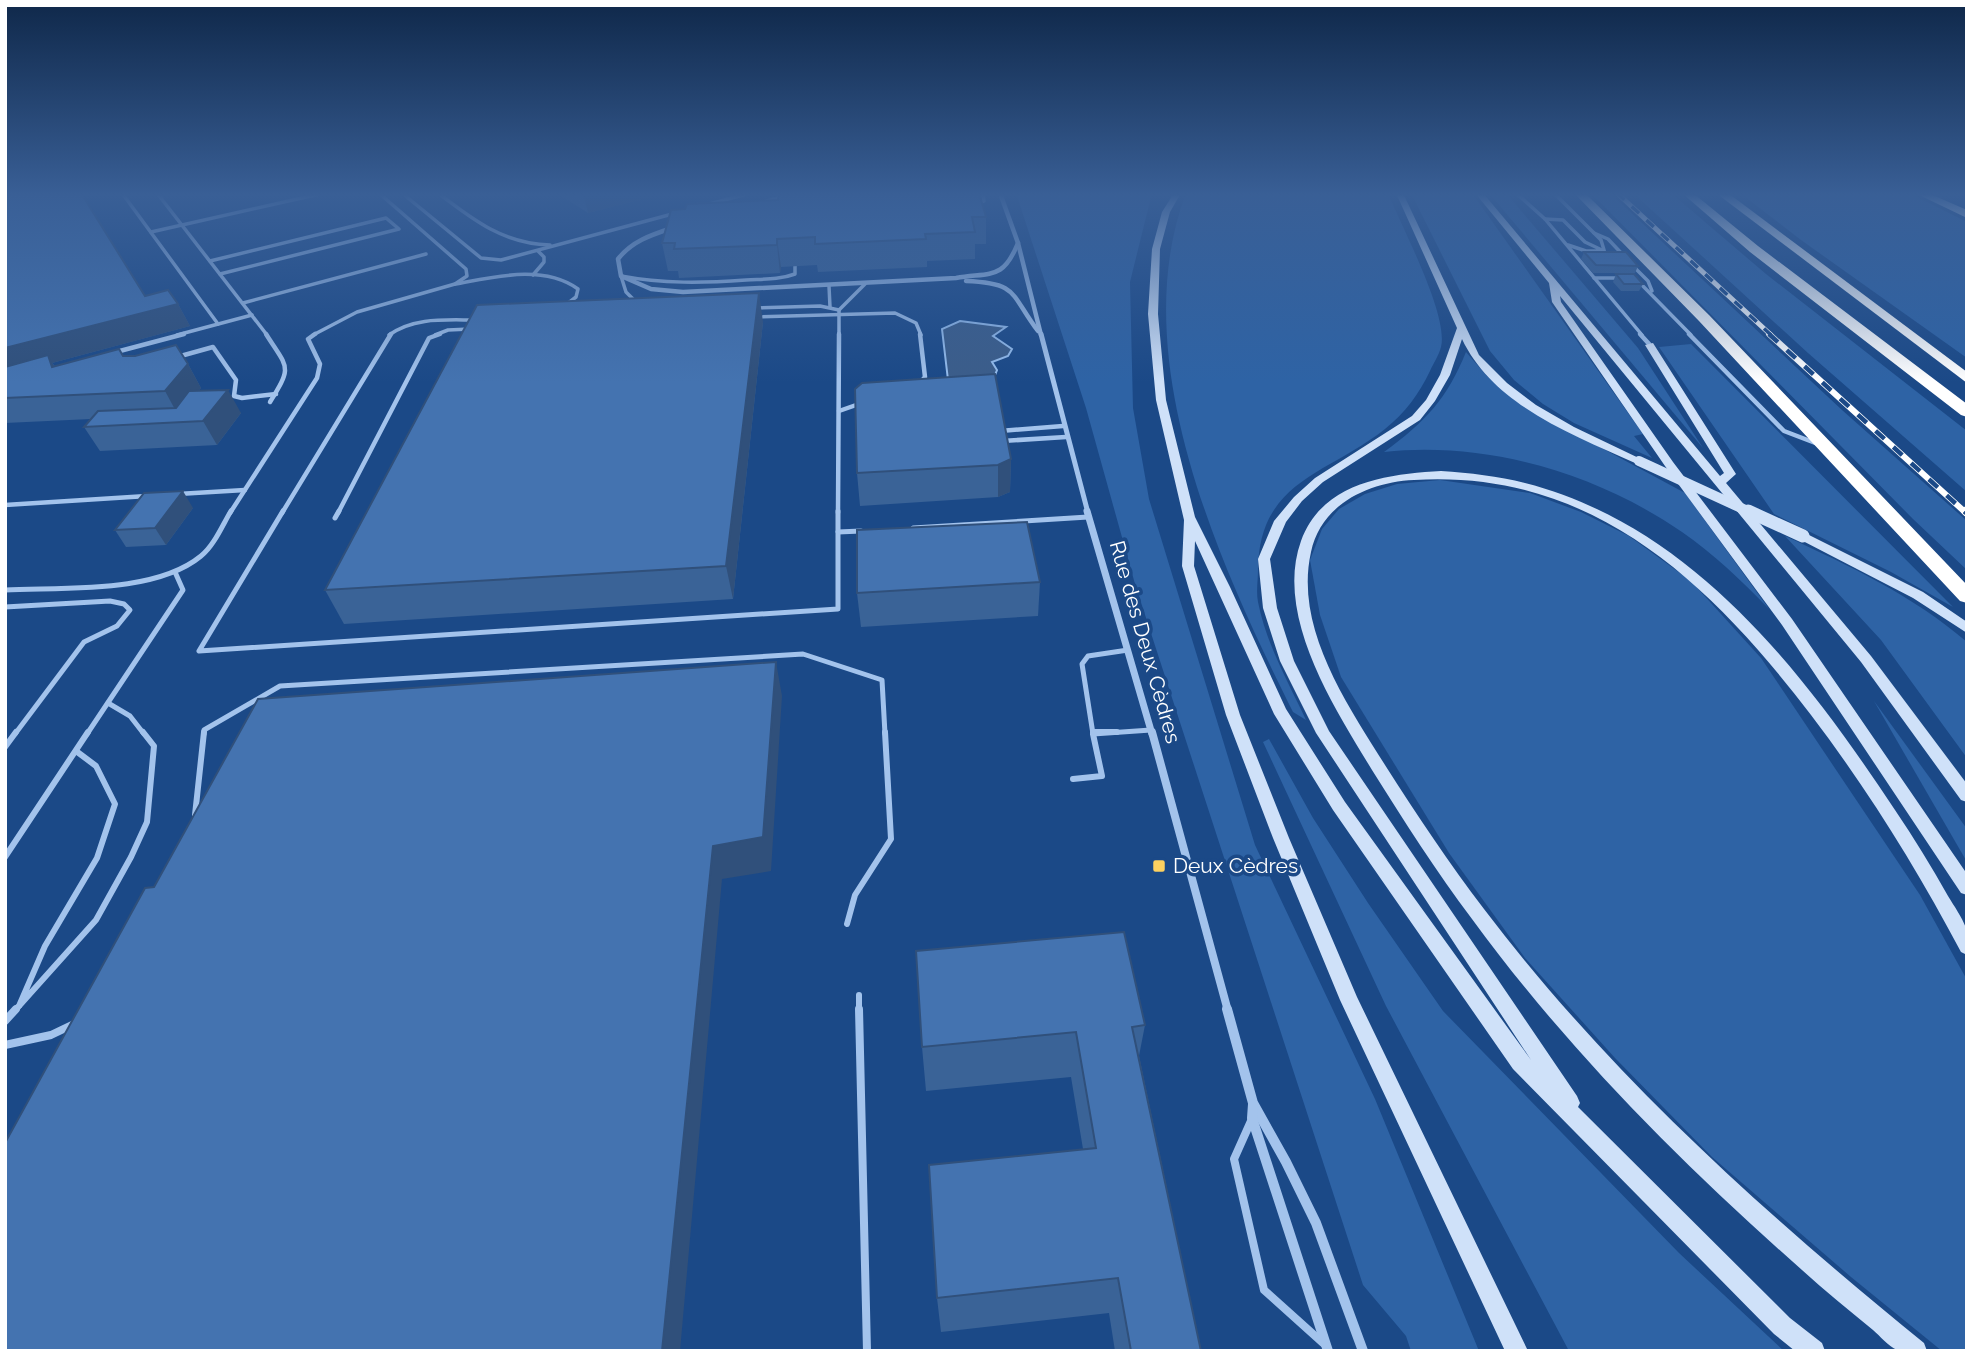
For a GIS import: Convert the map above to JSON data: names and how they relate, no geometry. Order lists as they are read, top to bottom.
{
  "streets": {
    "street": ["Rue des Deux Cèdres"]
  },
  "places": {
    "transit": ["Deux Cèdres"]
  }
}
